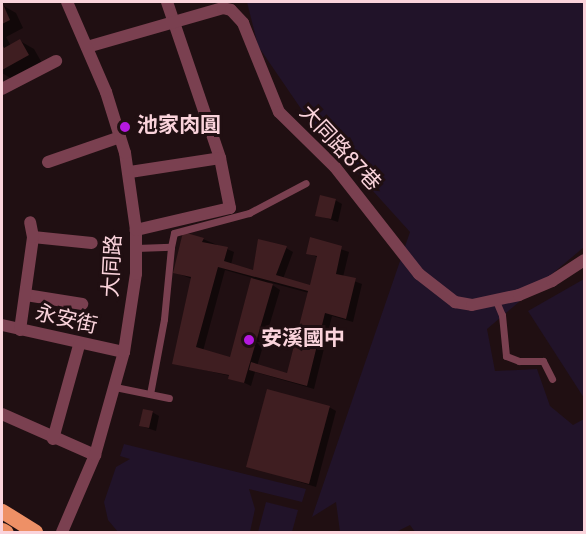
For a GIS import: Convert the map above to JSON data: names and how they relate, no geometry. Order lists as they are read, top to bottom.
{
  "streets": {
    "street": ["大同路87巷", "大同路", "永安街"]
  },
  "crossings": [
    ["大同路87巷", "大同路"],
    ["大同路", "永安街"]
  ],
  "places": ["池家肉圓", "安溪國中"]
}
